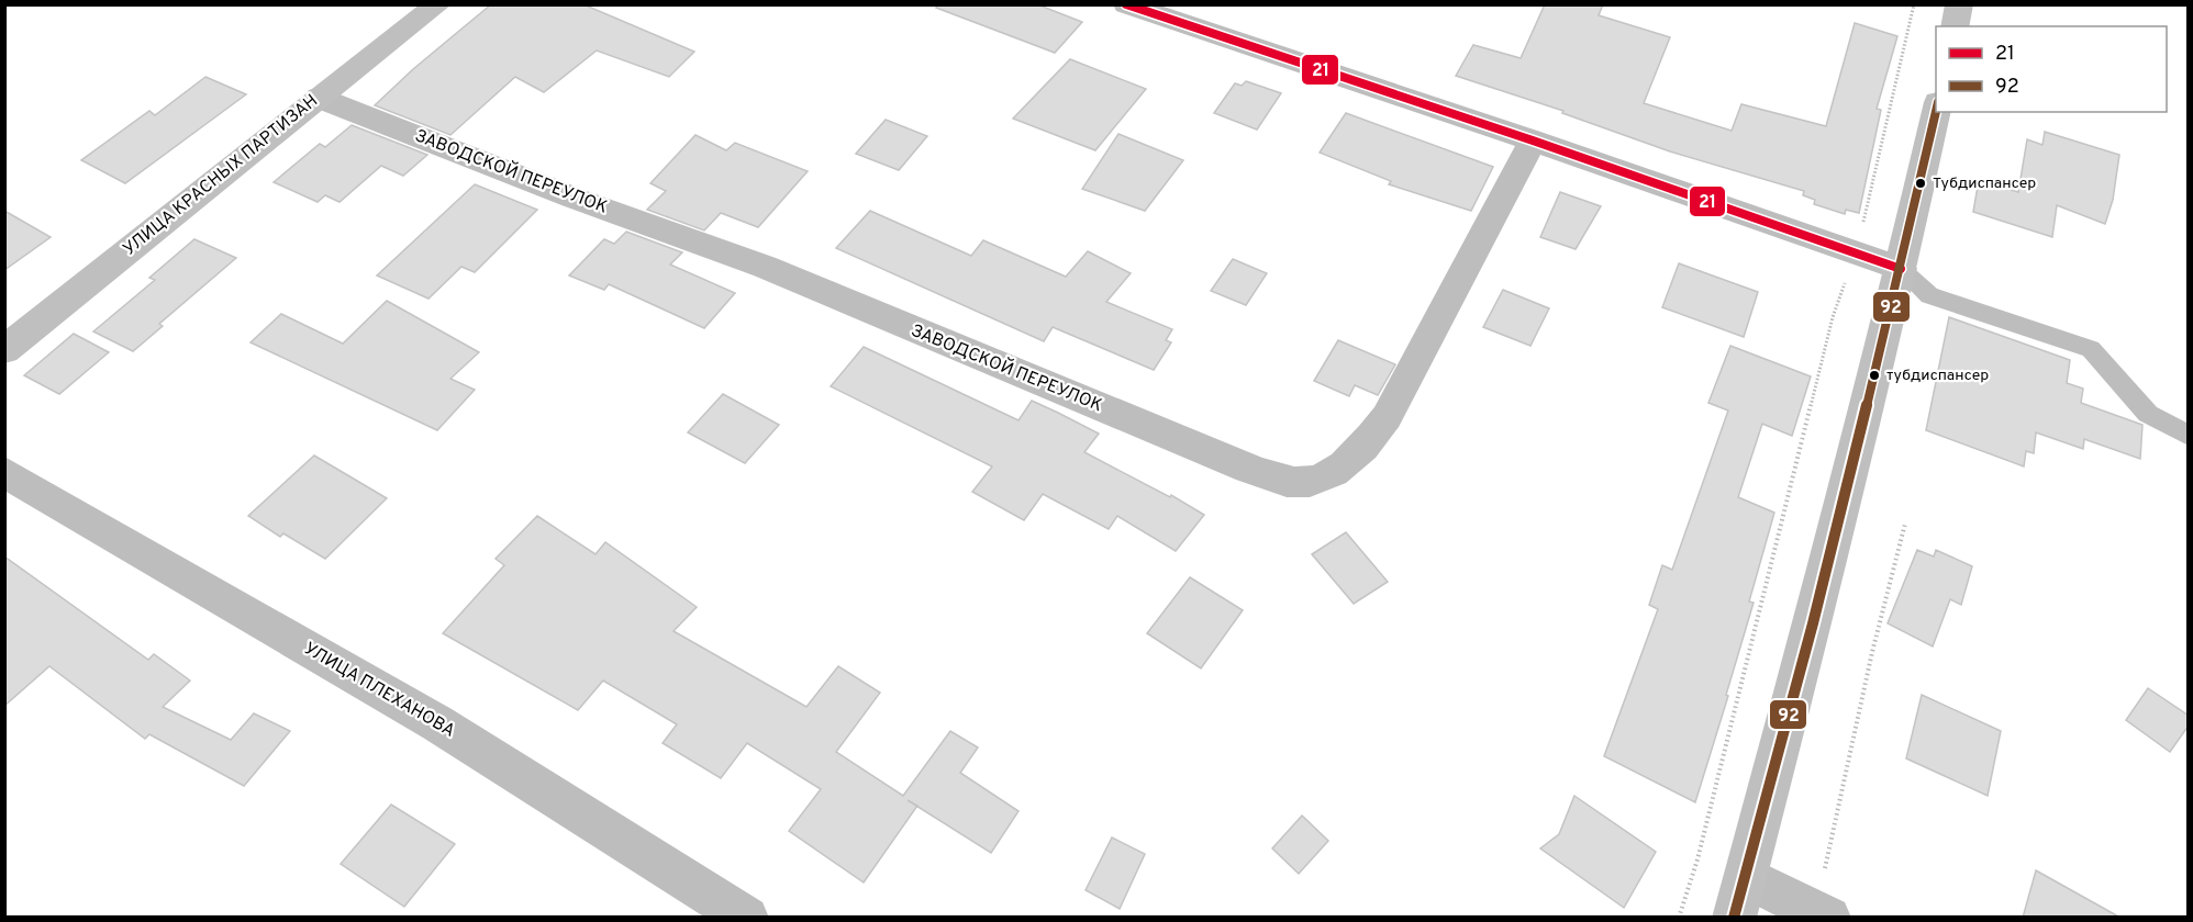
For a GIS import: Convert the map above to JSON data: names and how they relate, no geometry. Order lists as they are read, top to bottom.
{
  "streets": {
    "main road": ["УЛИЦА КРАСНЫХ ПАРТИЗАН"],
    "street": ["ЗАВОДСКОЙ ПЕРЕУЛОК", "УЛИЦА ПЛЕХАНОВА"]
  },
  "crossings": [
    ["ЗАВОДСКОЙ ПЕРЕУЛОК", "УЛИЦА КРАСНЫХ ПАРТИЗАН"]
  ],
  "places": ["Тубдиспансер", "тубдиспансер"],
  "lines": ["transit line 21", "transit line 92"],
  "legend": ["21", "92"]
}
